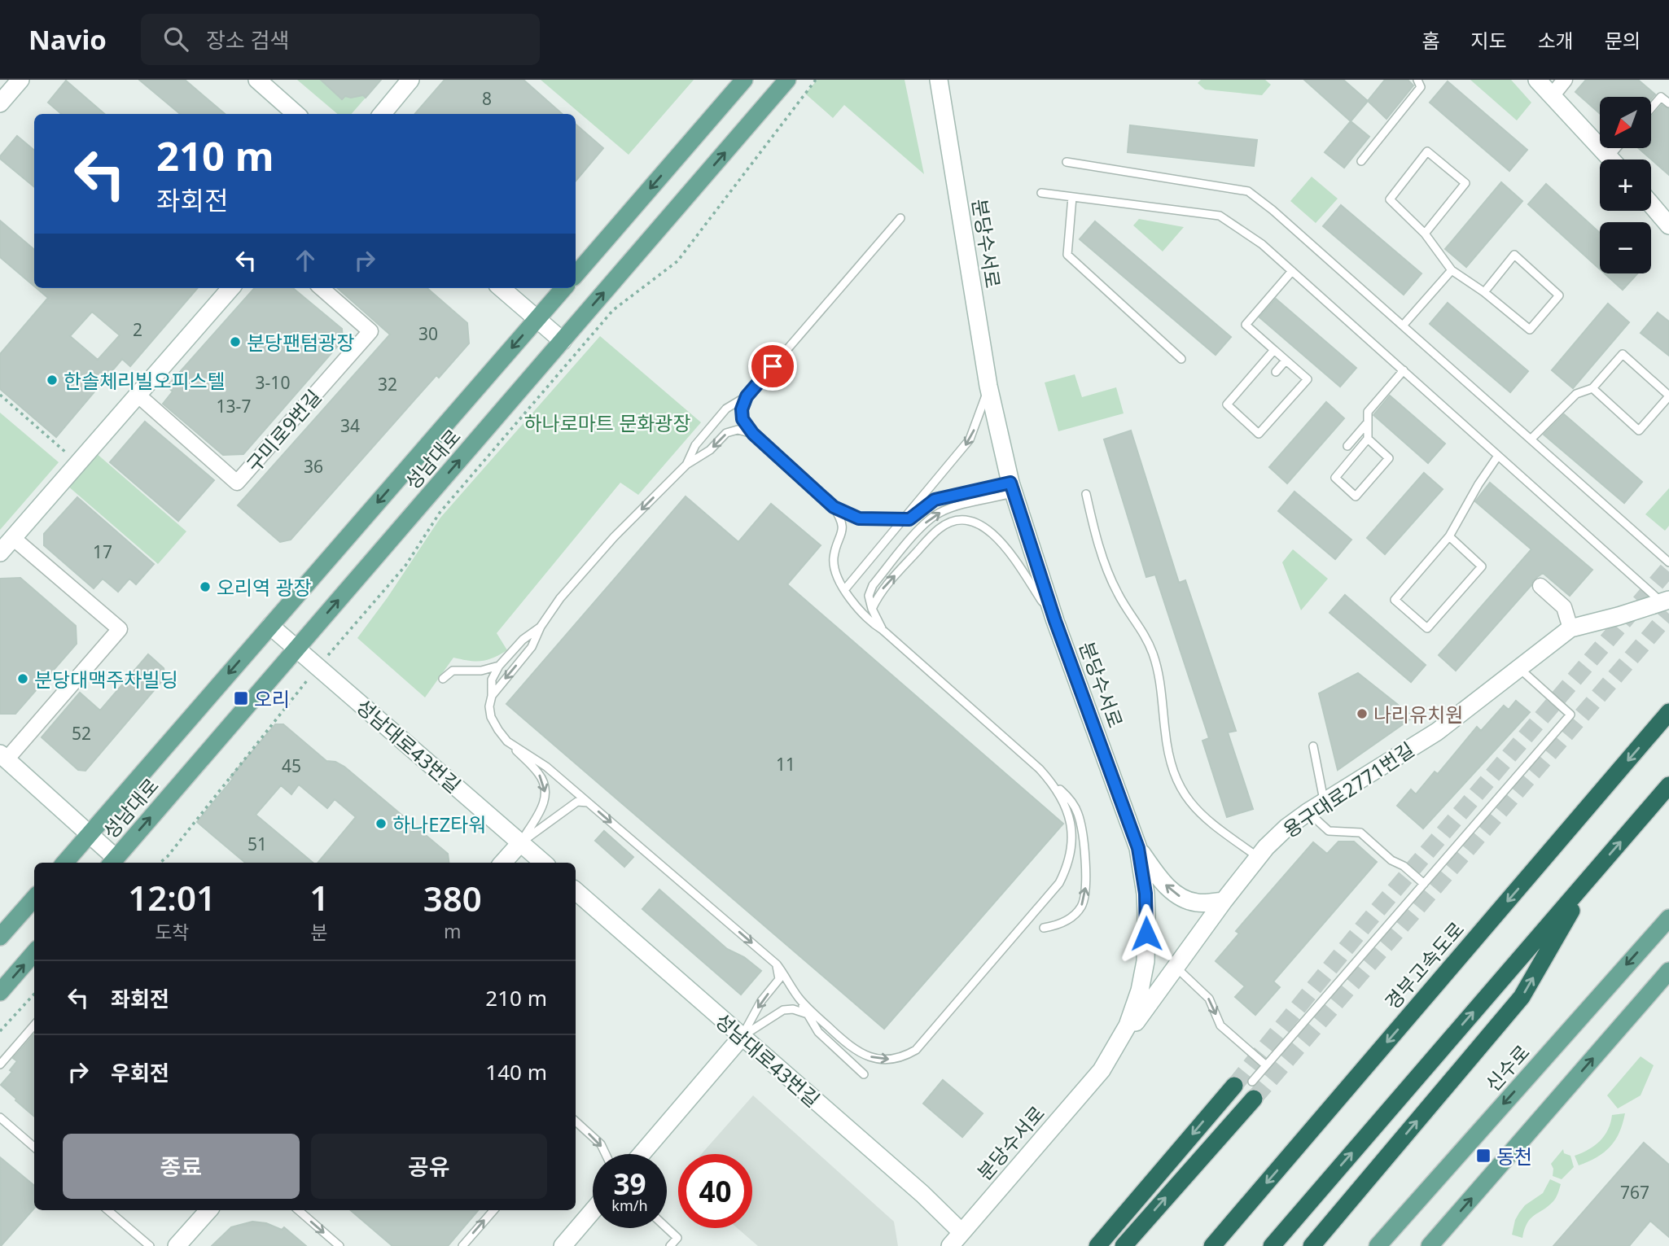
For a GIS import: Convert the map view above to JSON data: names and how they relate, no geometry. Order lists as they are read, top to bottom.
{
  "streets": {
    "highway": ["경부고속도로"],
    "main road": ["성남대로", "신수로"],
    "street": [
      "분당수서로",
      "구미로9번길",
      "성남대로43번길",
      "용구대로2771번길"
    ]
  },
  "crossings": [
    ["분당수서로", "성남대로43번길"],
    ["분당수서로", "용구대로2771번길"],
    ["성남대로", "성남대로43번길"]
  ],
  "parks": ["하나로마트 문화광장"],
  "places": {
    "other": [
      "분당팬텀광장",
      "한솔체리빌오피스텔",
      "오리역 광장",
      "분당대맥주차빌딩",
      "나리유치원",
      "하나EZ타워"
    ],
    "transit": ["오리", "동천"]
  },
  "house_numbers": [
    "8",
    "2",
    "30",
    "3-10",
    "32",
    "13-7",
    "34",
    "36",
    "17",
    "52",
    "11",
    "45",
    "51",
    "767"
  ],
  "north": "bottom left",
  "page": {
    "header": "Navio",
    "search": "장소 검색",
    "nav": [
      "홈",
      "지도",
      "소개",
      "문의"
    ],
    "map_buttons": ["+", "−"],
    "turn": ["210 m", "좌회전"],
    "eta": [
      "12:01",
      "도착",
      "1",
      "분",
      "380",
      "m"
    ],
    "list": [
      {
        "name": "좌회전",
        "value": "210 m"
      },
      {
        "name": "우회전",
        "value": "140 m"
      }
    ],
    "buttons": ["종료", "공유"],
    "speed": "39 km/h",
    "limit": "40"
  }
}
